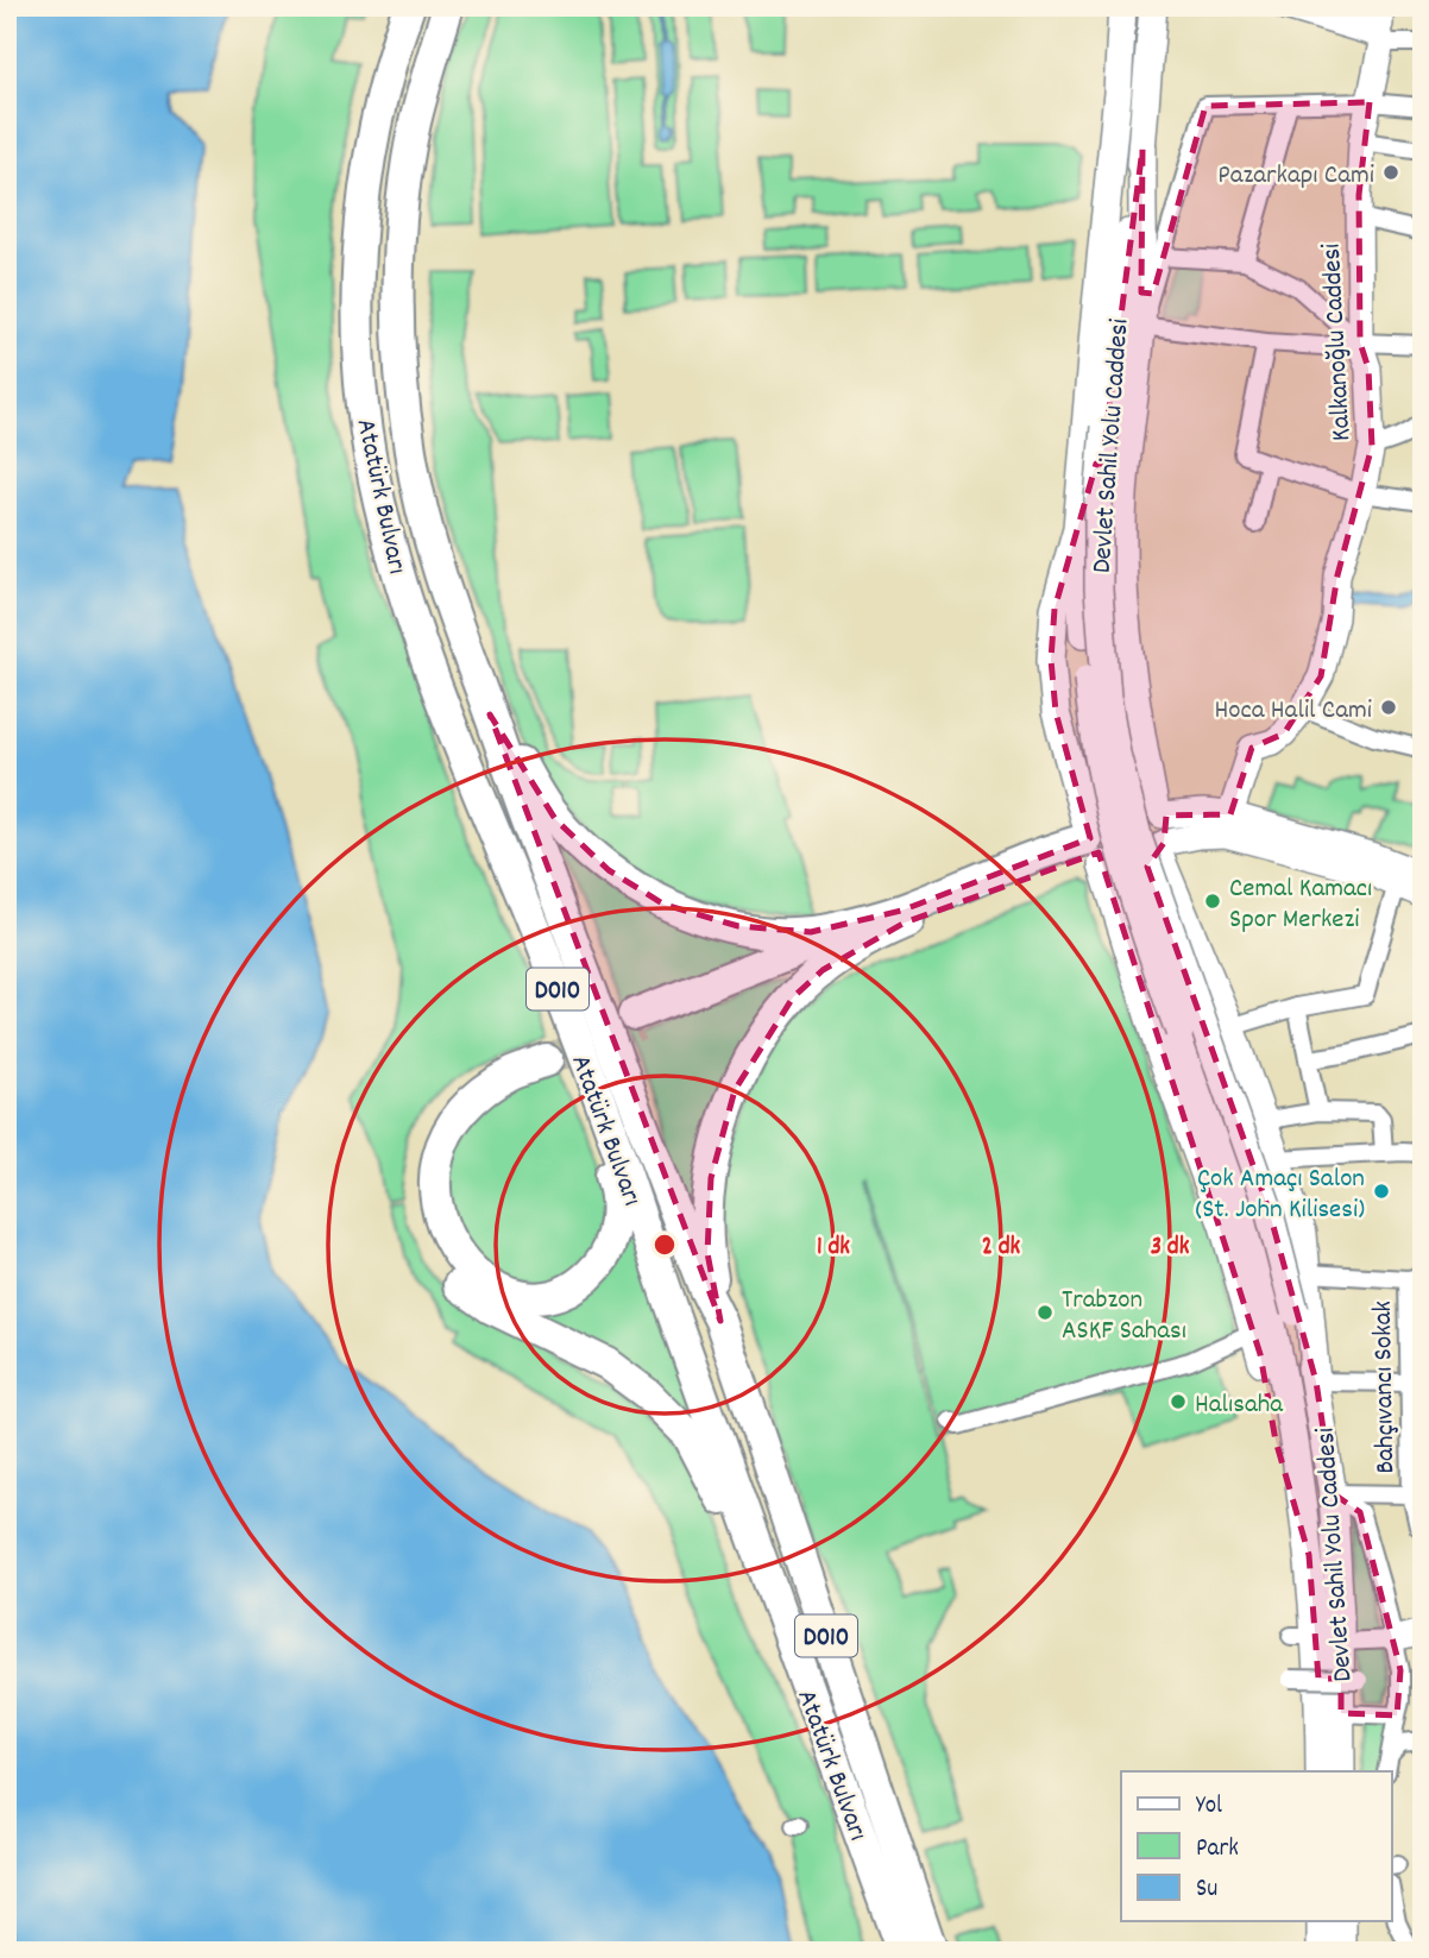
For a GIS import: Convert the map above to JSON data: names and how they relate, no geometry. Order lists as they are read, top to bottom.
{
  "streets": {
    "highway": ["Atatürk Bulvarı", "D010"],
    "main road": ["Devlet Sahil Yolu Caddesi"],
    "street": ["Kalkanoğlu Caddesi", "Bahçıvancı Sokak"]
  },
  "places": [
    "Pazarkapı Cami",
    "Hoca Halil Cami",
    "Cemal Kamacı Spor Merkezi",
    "Çok Amaçı Salon (St. John Kilisesi)",
    "Trabzon ASKF Sahası",
    "Halısaha"
  ],
  "legend": ["Yol", "Park", "Su"],
  "rings": ["1 dk", "2 dk", "3 dk"]
}
